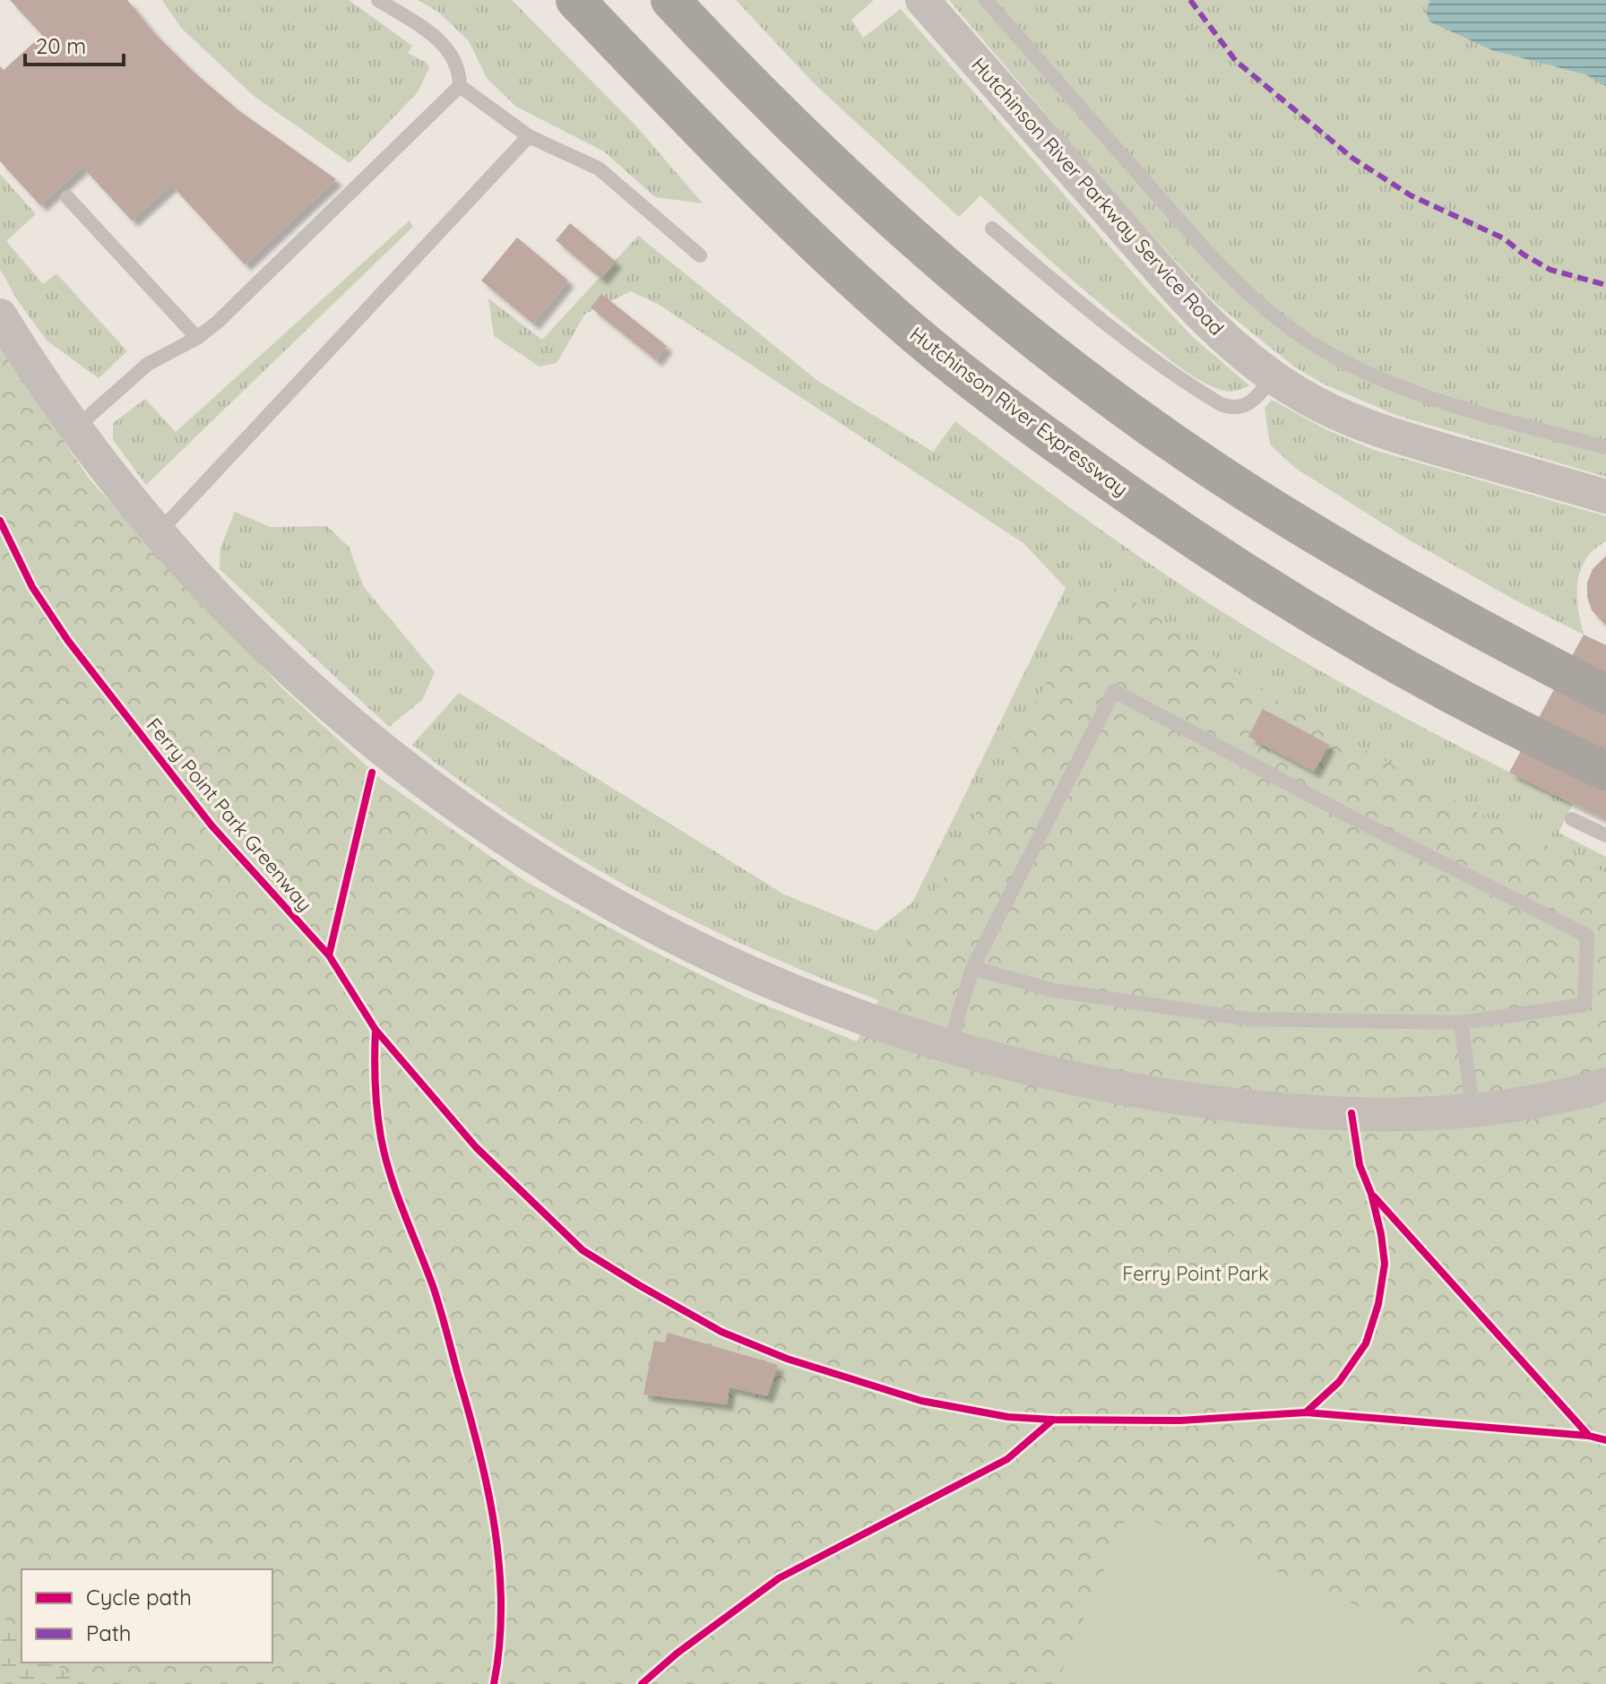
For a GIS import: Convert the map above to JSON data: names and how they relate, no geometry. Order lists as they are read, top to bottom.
{
  "streets": {
    "highway": ["Hutchinson River Expressway"],
    "street": ["Hutchinson River Parkway Service Road"],
    "cycle path": ["Ferry Point Park Greenway"]
  },
  "parks": ["Ferry Point Park"],
  "legend": ["Cycle path", "Path"],
  "scale_bar": "20 m"
}
